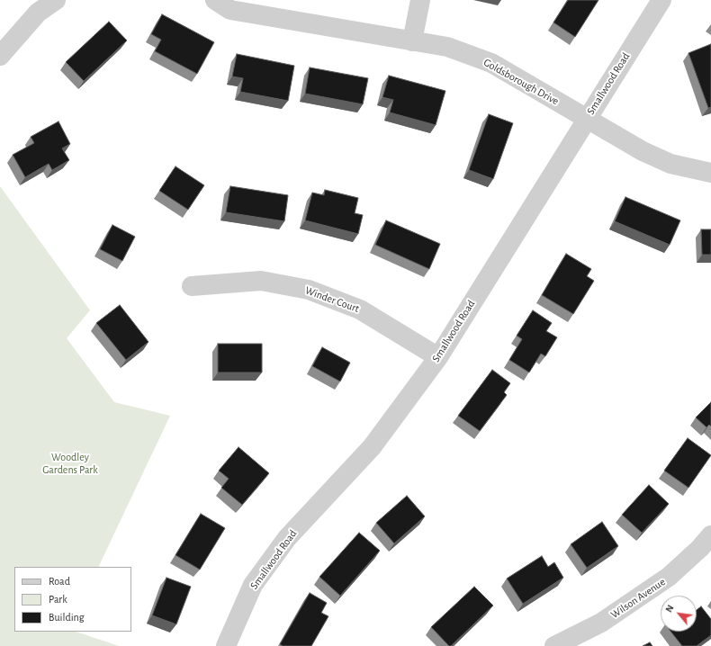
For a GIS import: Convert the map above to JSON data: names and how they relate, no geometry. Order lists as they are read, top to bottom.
{
  "streets": {
    "street": [
      "Goldsborough Drive",
      "Smallwood Road",
      "Winder Court",
      "Wilson Avenue"
    ]
  },
  "crossings": [
    ["Goldsborough Drive", "Smallwood Road"],
    ["Smallwood Road", "Winder Court"]
  ],
  "parks": ["Woodley Gardens Park"],
  "legend": ["Road", "Park", "Building"],
  "north": "top left"
}
